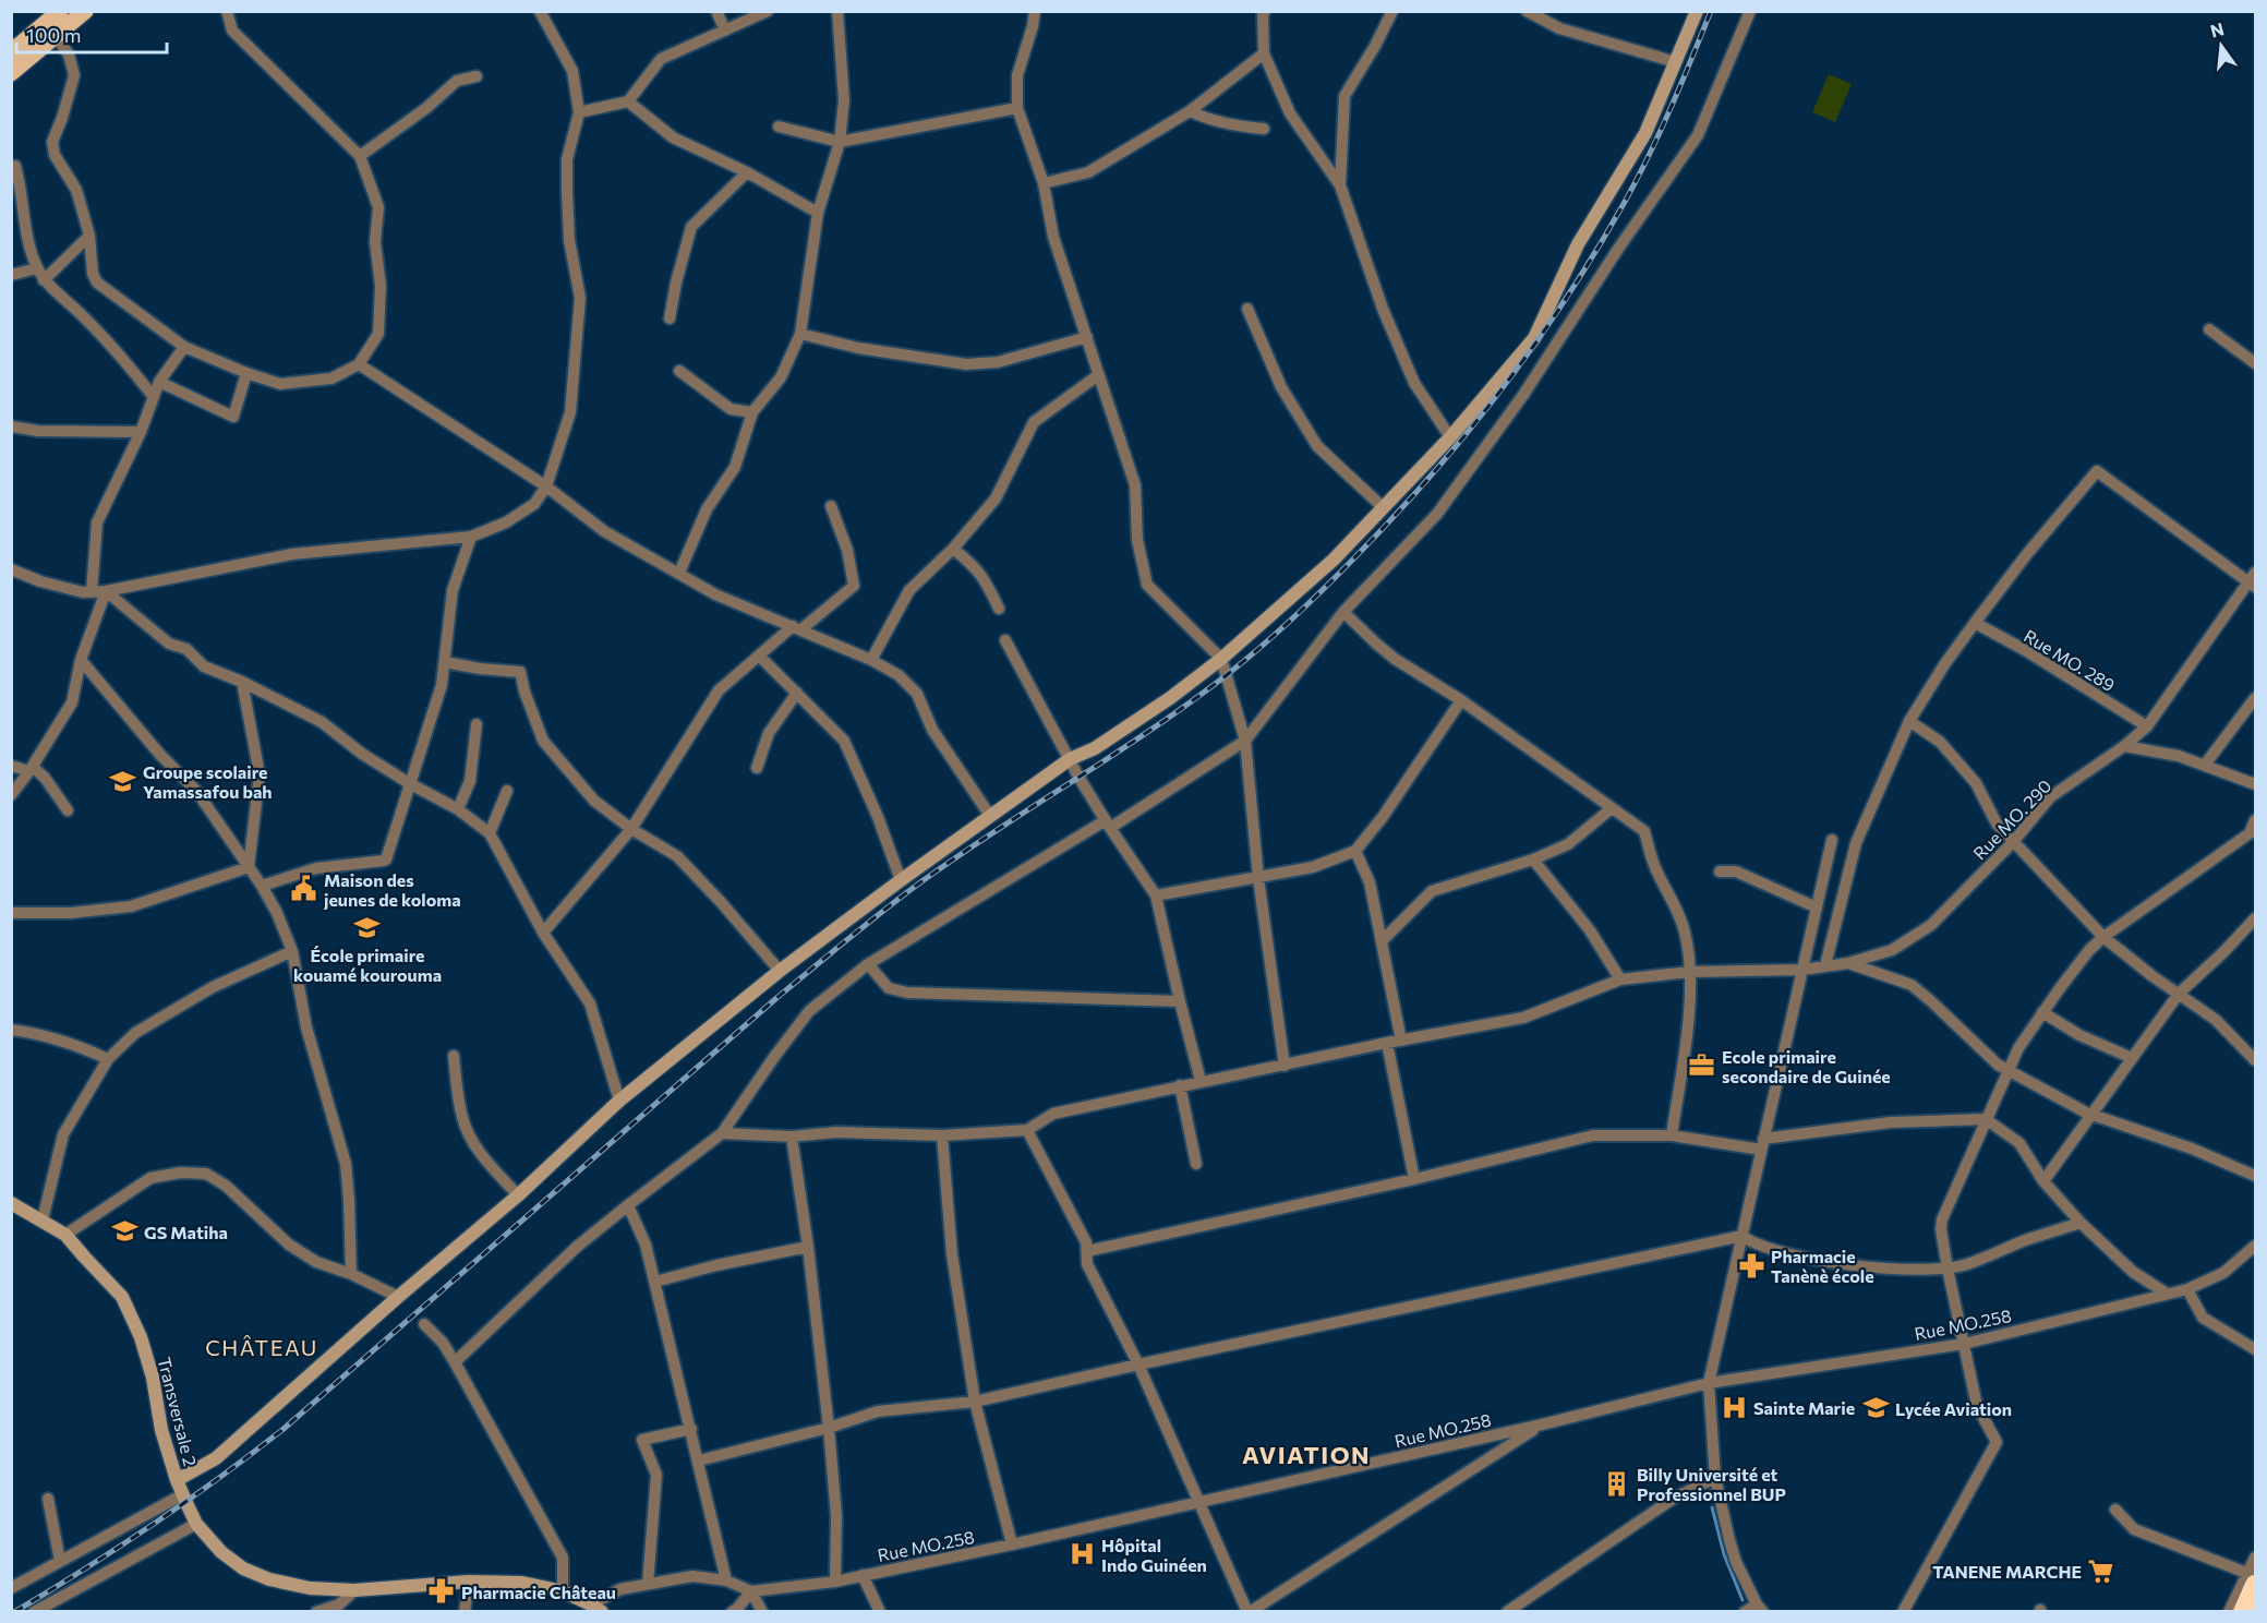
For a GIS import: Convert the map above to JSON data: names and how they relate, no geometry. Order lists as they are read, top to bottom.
{
  "streets": {
    "street": [
      "Rue MO. 289",
      "Rue MO. 290",
      "Rue MO.258",
      "Transversale 2"
    ]
  },
  "crossings": [
    ["Rue MO. 289", "Rue MO. 290"]
  ],
  "districts": ["CHÂTEAU", "AVIATION"],
  "places": {
    "school or university": [
      "Groupe scolaire Yamassafou bah",
      "École primaire kouamé kourouma",
      "GS Matiha",
      "Lycée Aviation"
    ],
    "public building": ["Maison des jeunes de koloma"],
    "office": ["Ecole primaire secondaire de Guinée"],
    "pharmacy": ["Pharmacie Tanènè école", "Pharmacie Château"],
    "hospital": ["Sainte Marie", "Hôpital Indo Guinéen"],
    "building": ["Billy Université et Professionnel BUP"],
    "supermarket": ["TANENE MARCHE"]
  },
  "scale_bar": "100 m",
  "north": "top"
}
